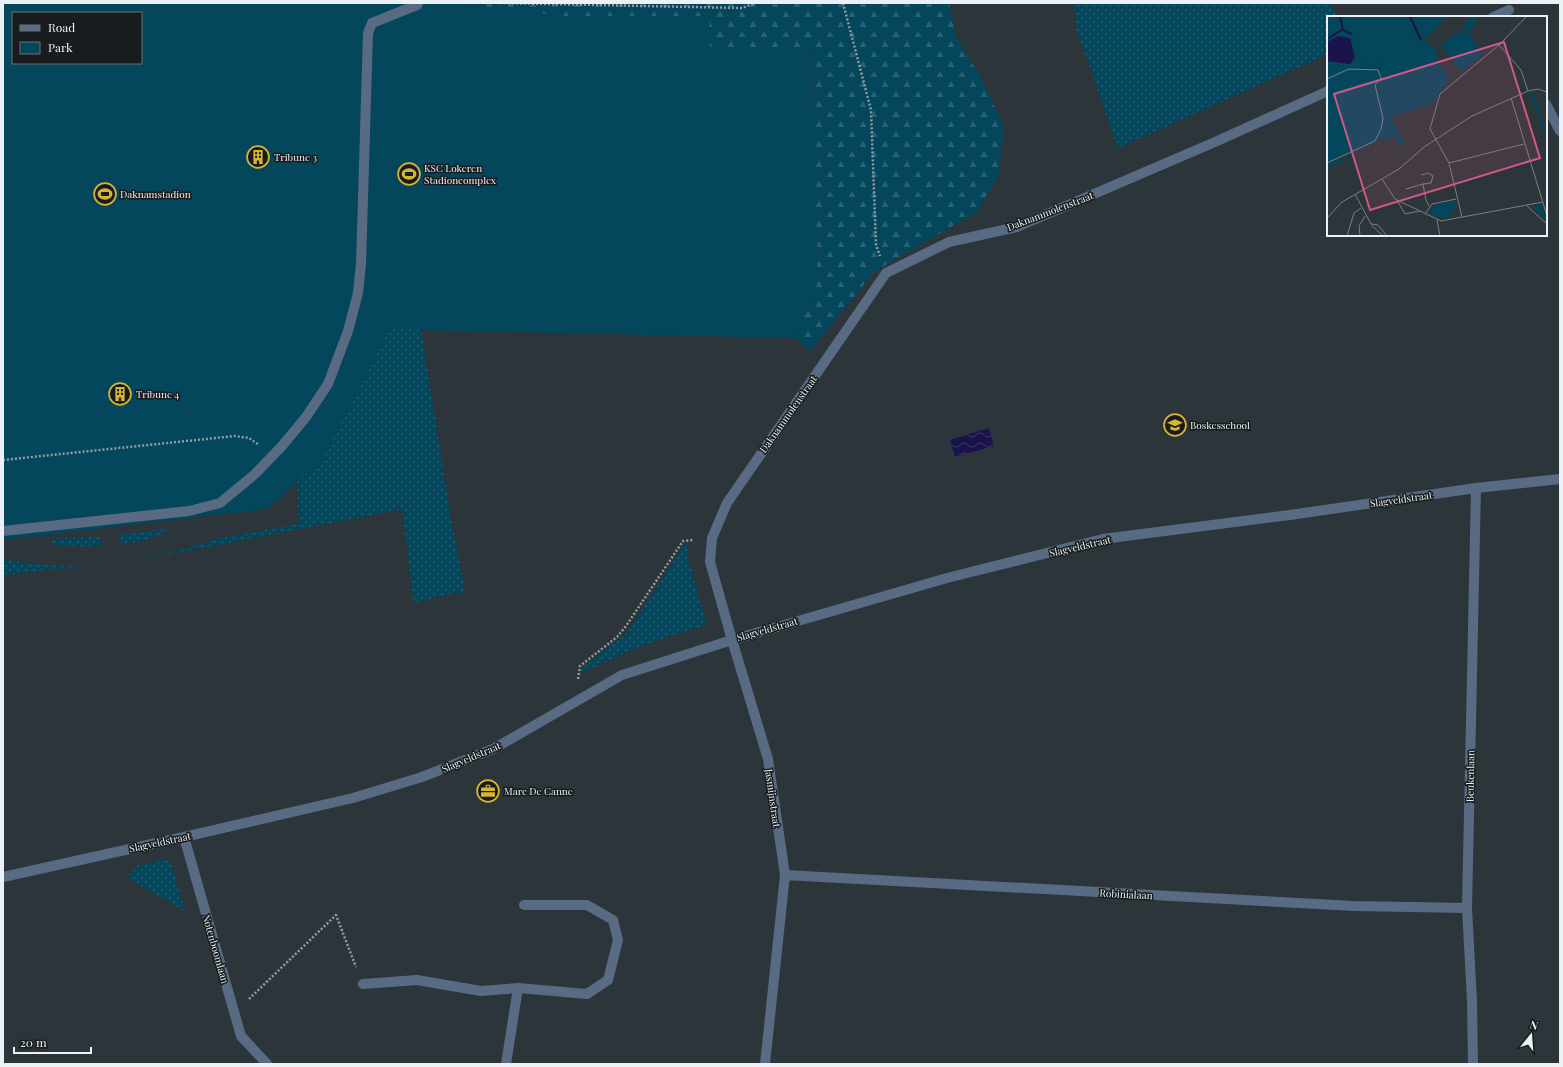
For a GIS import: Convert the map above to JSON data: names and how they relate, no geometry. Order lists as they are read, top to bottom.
{
  "streets": {
    "street": [
      "Daknammolenstraat",
      "Slagveldstraat",
      "Beukenlaan",
      "Jasmijnstraat",
      "Robinialaan",
      "Notenboomlaan"
    ]
  },
  "crossings": [
    ["Daknammolenstraat", "Jasmijnstraat"],
    ["Slagveldstraat", "Beukenlaan"],
    ["Slagveldstraat", "Jasmijnstraat"],
    ["Slagveldstraat", "Notenboomlaan"],
    ["Beukenlaan", "Robinialaan"],
    ["Jasmijnstraat", "Robinialaan"]
  ],
  "places": {
    "building": ["Tribune 3", "Tribune 4"],
    "sports": ["KSC Lokeren Stadioncomplex", "Daknamstadion"],
    "school or university": ["Boskesschool"],
    "office": ["Marc De Canne"]
  },
  "legend": ["Road", "Park"],
  "scale_bar": "20 m",
  "north": "top"
}
